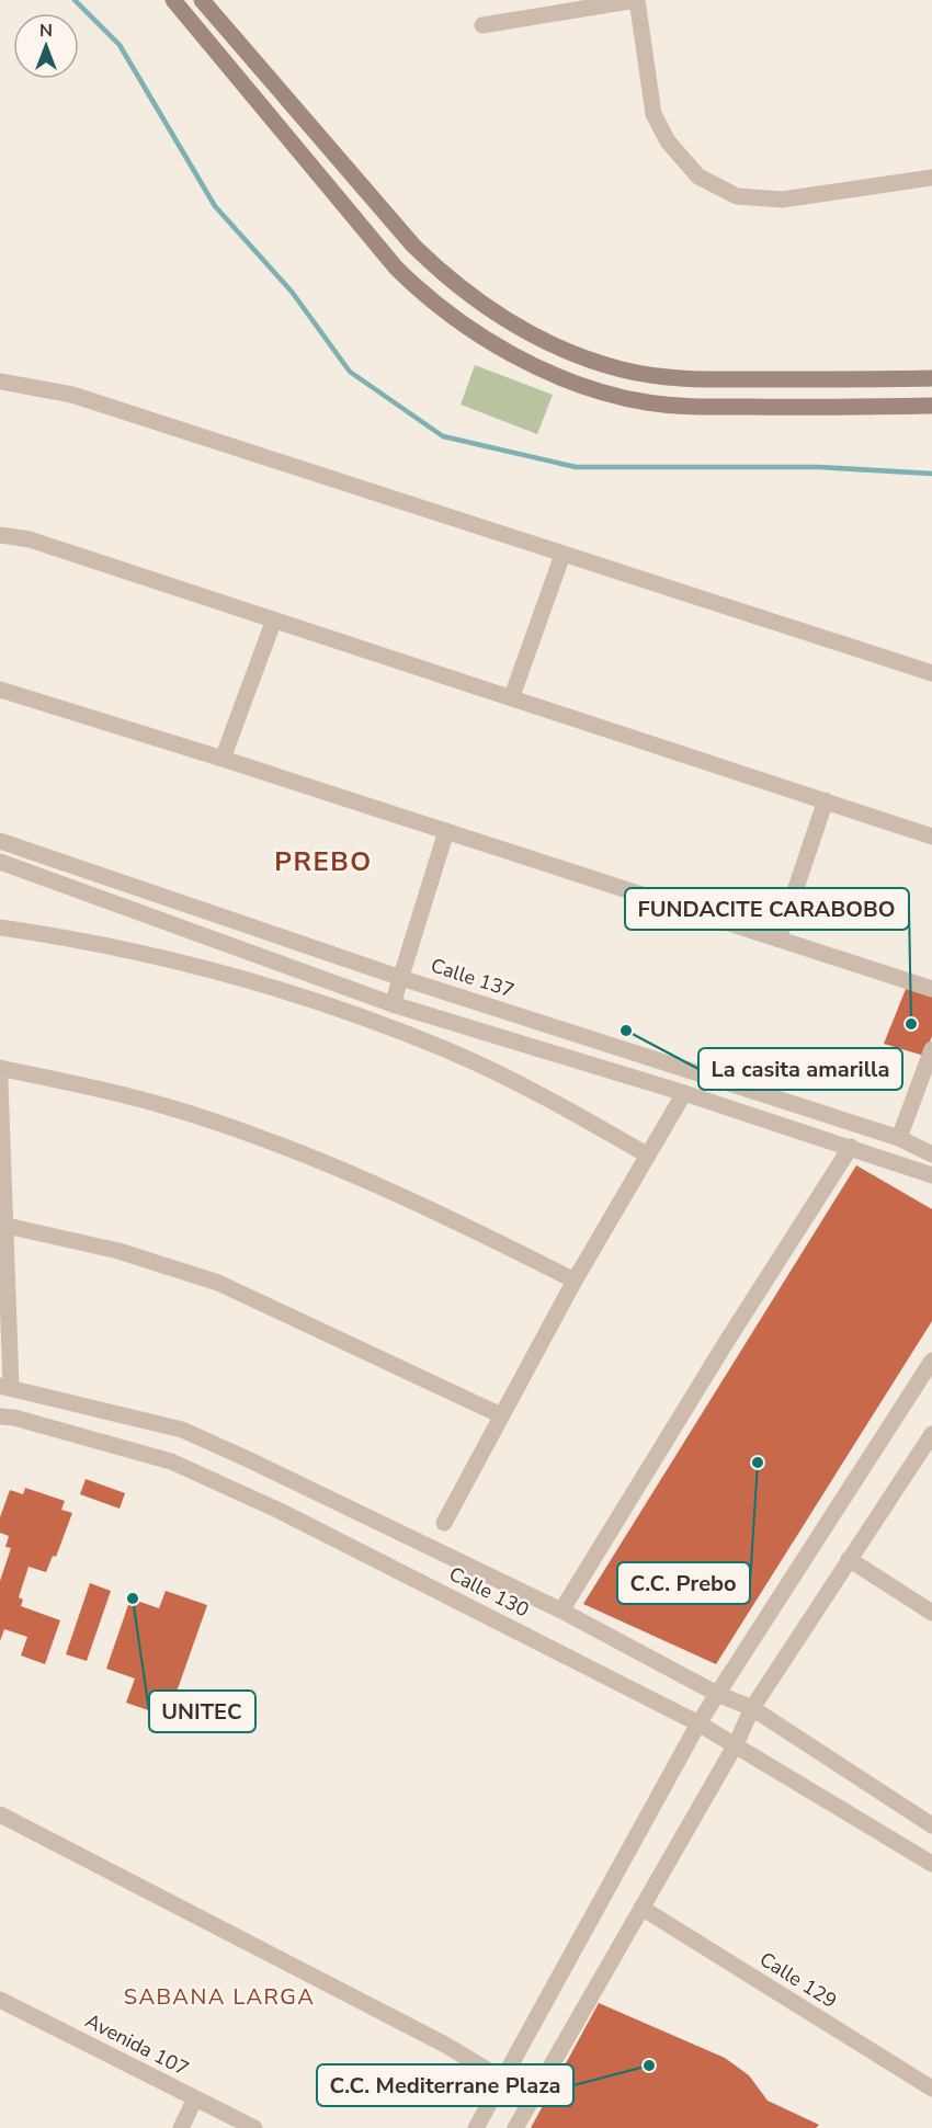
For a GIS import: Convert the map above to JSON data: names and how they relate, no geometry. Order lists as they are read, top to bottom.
{
  "streets": {
    "street": [
      "Calle 137",
      "Calle 130",
      "Calle 129",
      "Avenida 107"
    ]
  },
  "districts": ["PREBO", "SABANA LARGA"],
  "places": [
    "FUNDACITE CARABOBO",
    "La casita amarilla",
    "C.C. Prebo",
    "UNITEC",
    "C.C. Mediterrane Plaza"
  ],
  "north": "top"
}
